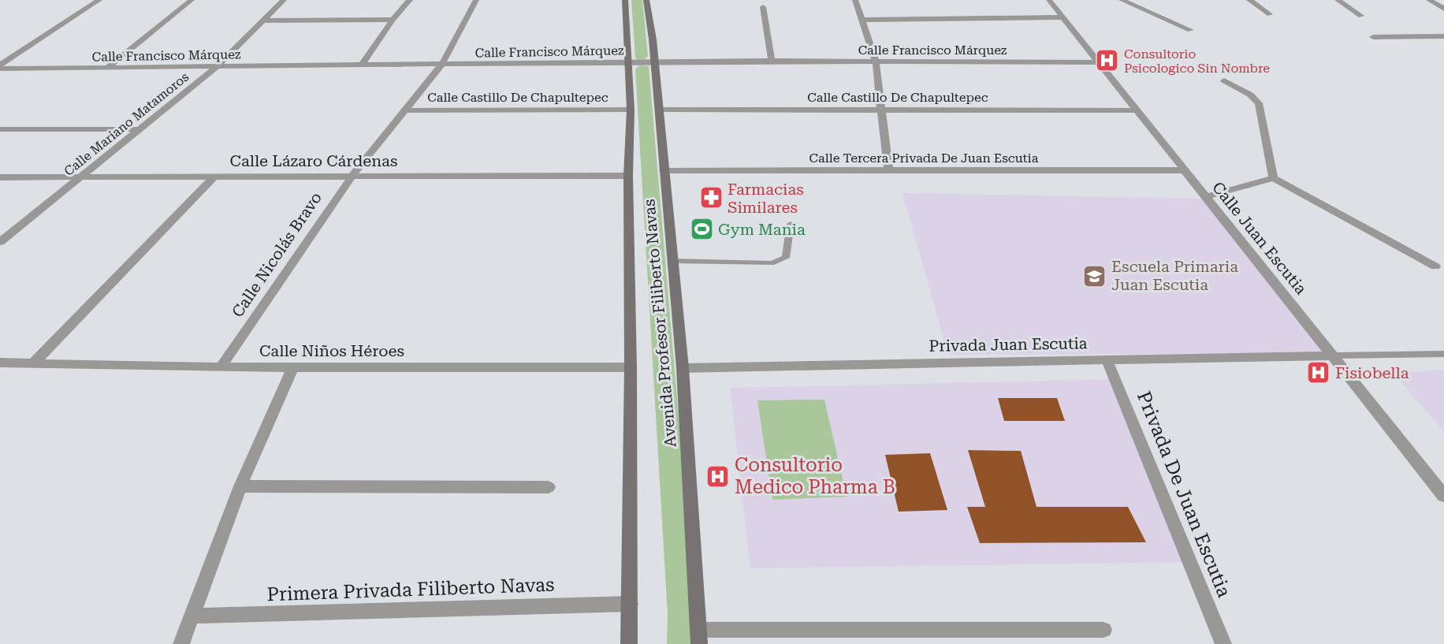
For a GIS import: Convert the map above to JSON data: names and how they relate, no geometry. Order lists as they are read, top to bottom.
{
  "streets": {
    "main road": ["Avenida Profesor Filiberto Navas"],
    "street": [
      "Calle Francisco Márquez",
      "Calle Castillo De Chapultepec",
      "Calle Mariano Matamoros",
      "Calle Tercera Privada De Juan Escutia",
      "Calle Lázaro Cárdenas",
      "Calle Juan Escutia",
      "Calle Nicolás Bravo",
      "Privada Juan Escutia",
      "Calle Niños Héroes",
      "Privada De Juan Escutia",
      "Primera Privada Filiberto Navas"
    ]
  },
  "crossings": [
    ["Calle Francisco Márquez", "Calle Mariano Matamoros"],
    ["Calle Francisco Márquez", "Calle Juan Escutia"],
    ["Calle Francisco Márquez", "Calle Nicolás Bravo"],
    ["Calle Francisco Márquez", "Avenida Profesor Filiberto Navas"],
    ["Calle Castillo De Chapultepec", "Calle Juan Escutia"],
    ["Calle Castillo De Chapultepec", "Calle Nicolás Bravo"],
    ["Calle Castillo De Chapultepec", "Avenida Profesor Filiberto Navas"],
    ["Calle Mariano Matamoros", "Calle Lázaro Cárdenas"],
    ["Calle Tercera Privada De Juan Escutia", "Calle Juan Escutia"],
    ["Calle Tercera Privada De Juan Escutia", "Avenida Profesor Filiberto Navas"],
    ["Calle Lázaro Cárdenas", "Calle Nicolás Bravo"],
    ["Calle Lázaro Cárdenas", "Avenida Profesor Filiberto Navas"],
    ["Calle Juan Escutia", "Privada Juan Escutia"],
    ["Calle Nicolás Bravo", "Calle Niños Héroes"],
    ["Avenida Profesor Filiberto Navas", "Privada Juan Escutia"],
    ["Avenida Profesor Filiberto Navas", "Calle Niños Héroes"],
    ["Avenida Profesor Filiberto Navas", "Primera Privada Filiberto Navas"],
    ["Privada Juan Escutia", "Privada De Juan Escutia"]
  ],
  "places": {
    "hospital": ["Consultorio Psicologico Sin Nombre", "Fisiobella", "Consultorio Medico Pharma B"],
    "pharmacy": ["Farmacias Similares"],
    "sports": ["Gym Mania"],
    "school or university": ["Escuela Primaria Juan Escutia"]
  }
}
